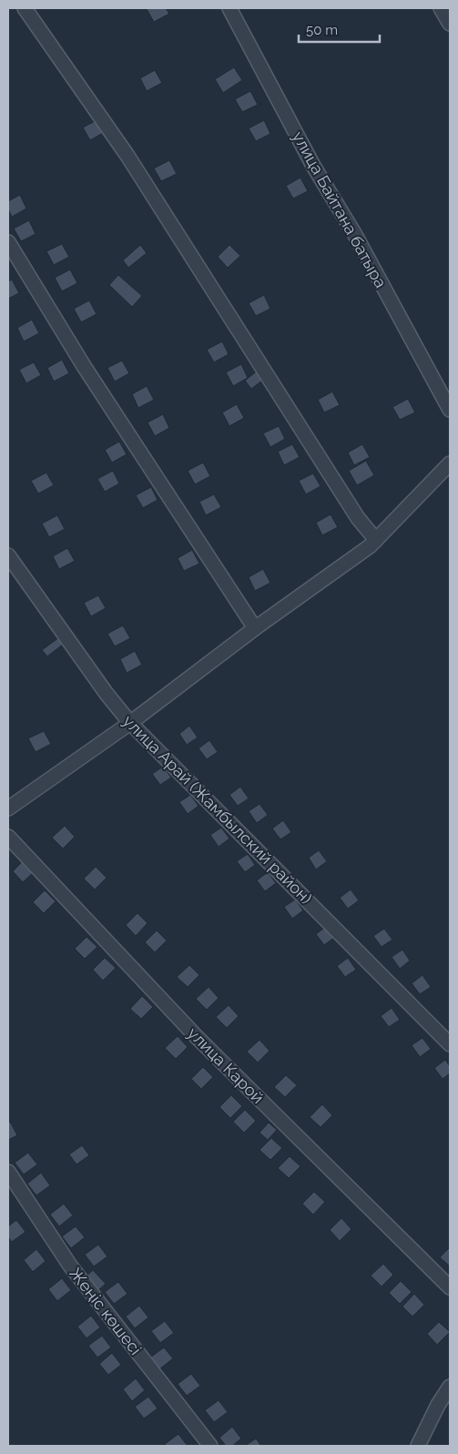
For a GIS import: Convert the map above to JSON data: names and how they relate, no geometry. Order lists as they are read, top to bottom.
{
  "streets": {
    "street": [
      "улица Байтана батыра",
      "улица Арай (Жамбылский район)",
      "улица Карой",
      "Жеңіс көшесі"
    ]
  },
  "scale_bar": "50 m"
}
